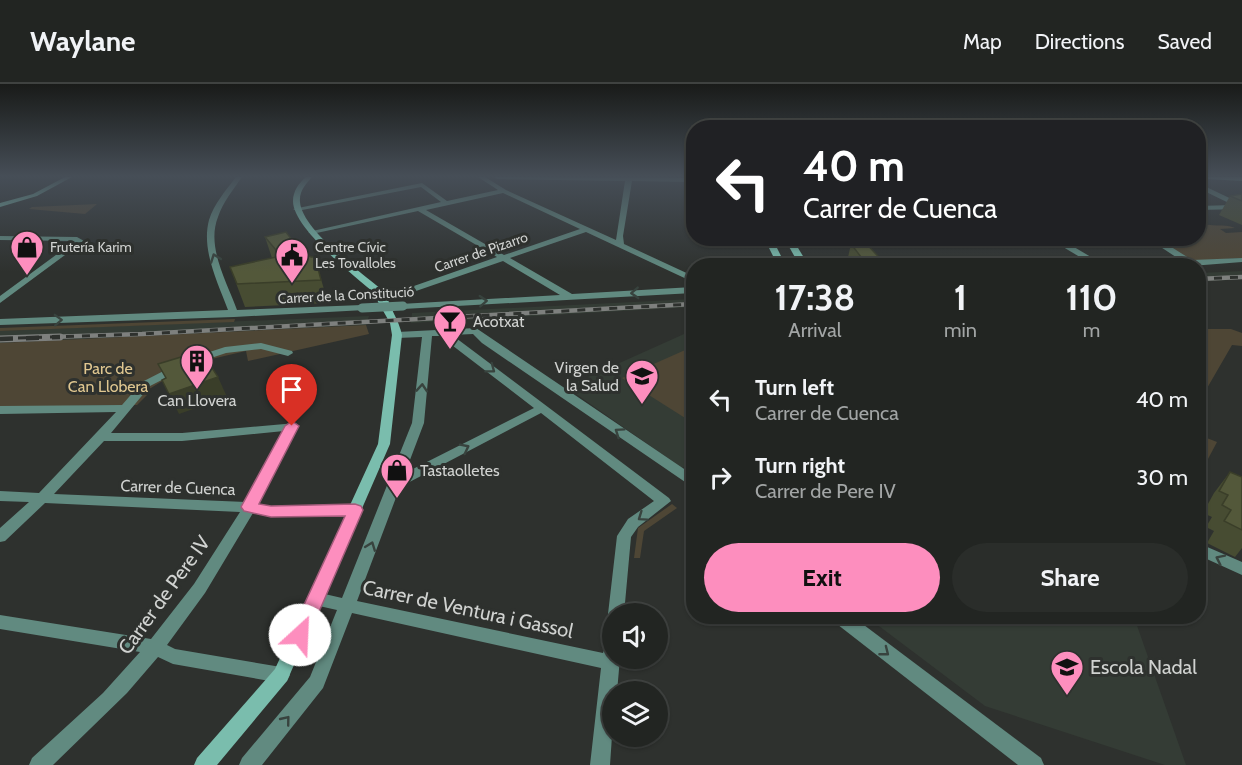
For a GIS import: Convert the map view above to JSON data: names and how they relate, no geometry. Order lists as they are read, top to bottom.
{
  "streets": {
    "street": [
      "Carrer de Pizarro",
      "Carrer de la Constitució",
      "Carrer de Cuenca",
      "Carrer de Pere IV",
      "Carrer de Ventura i Gassol"
    ]
  },
  "crossings": [
    ["Carrer de Cuenca", "Carrer de Pere IV"]
  ],
  "parks": ["Parc de Can Llobera"],
  "places": {
    "shop": ["Frutería Karim", "Tastaolletes"],
    "public building": ["Centre Cívic Les Tovalloles"],
    "bar": ["Acotxat"],
    "building": ["Can Llovera"],
    "school or university": ["Virgen de la Salud", "Escola Nadal"]
  },
  "page": {
    "header": "Waylane",
    "nav": ["Map", "Directions", "Saved"],
    "turn": ["40 m", "Carrer de Cuenca"],
    "eta": [
      "17:38",
      "Arrival",
      "1",
      "min",
      "110",
      "m"
    ],
    "list": [
      {
        "name": "Turn left",
        "note": "Carrer de Cuenca",
        "value": "40 m"
      },
      {
        "name": "Turn right",
        "note": "Carrer de Pere IV",
        "value": "30 m"
      }
    ],
    "buttons": ["Exit", "Share"]
  }
}
